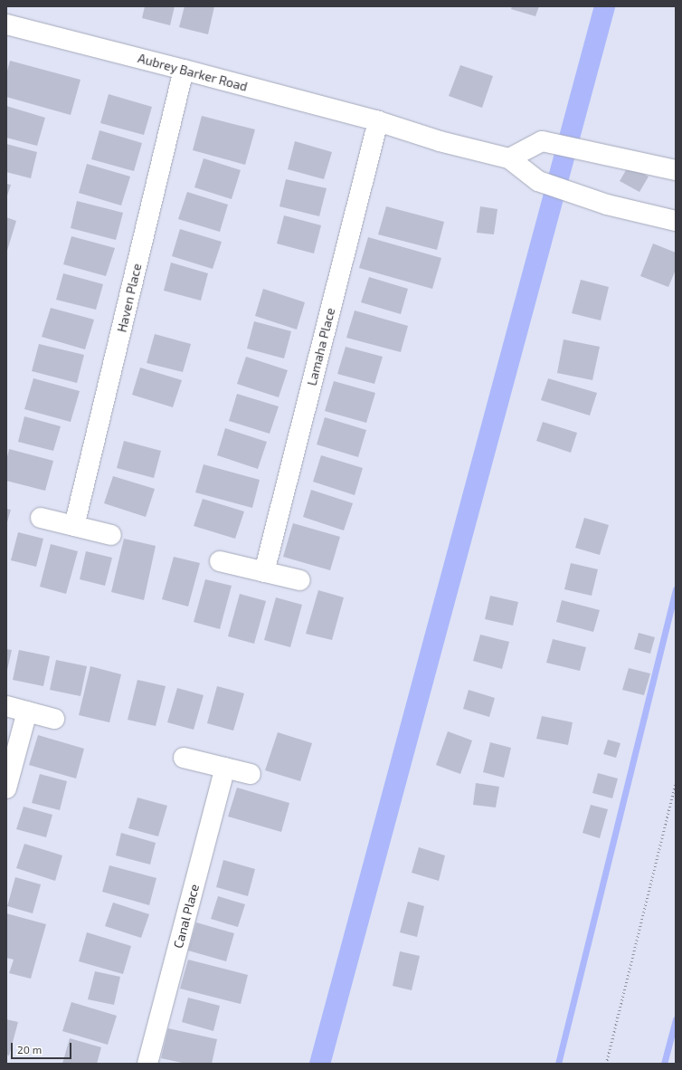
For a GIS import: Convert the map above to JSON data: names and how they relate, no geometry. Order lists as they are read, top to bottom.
{
  "streets": {
    "street": [
      "Aubrey Barker Road",
      "Haven Place",
      "Lamaha Place",
      "Canal Place"
    ]
  },
  "crossings": [
    ["Aubrey Barker Road", "Haven Place"],
    ["Aubrey Barker Road", "Lamaha Place"]
  ],
  "scale_bar": "20 m"
}
